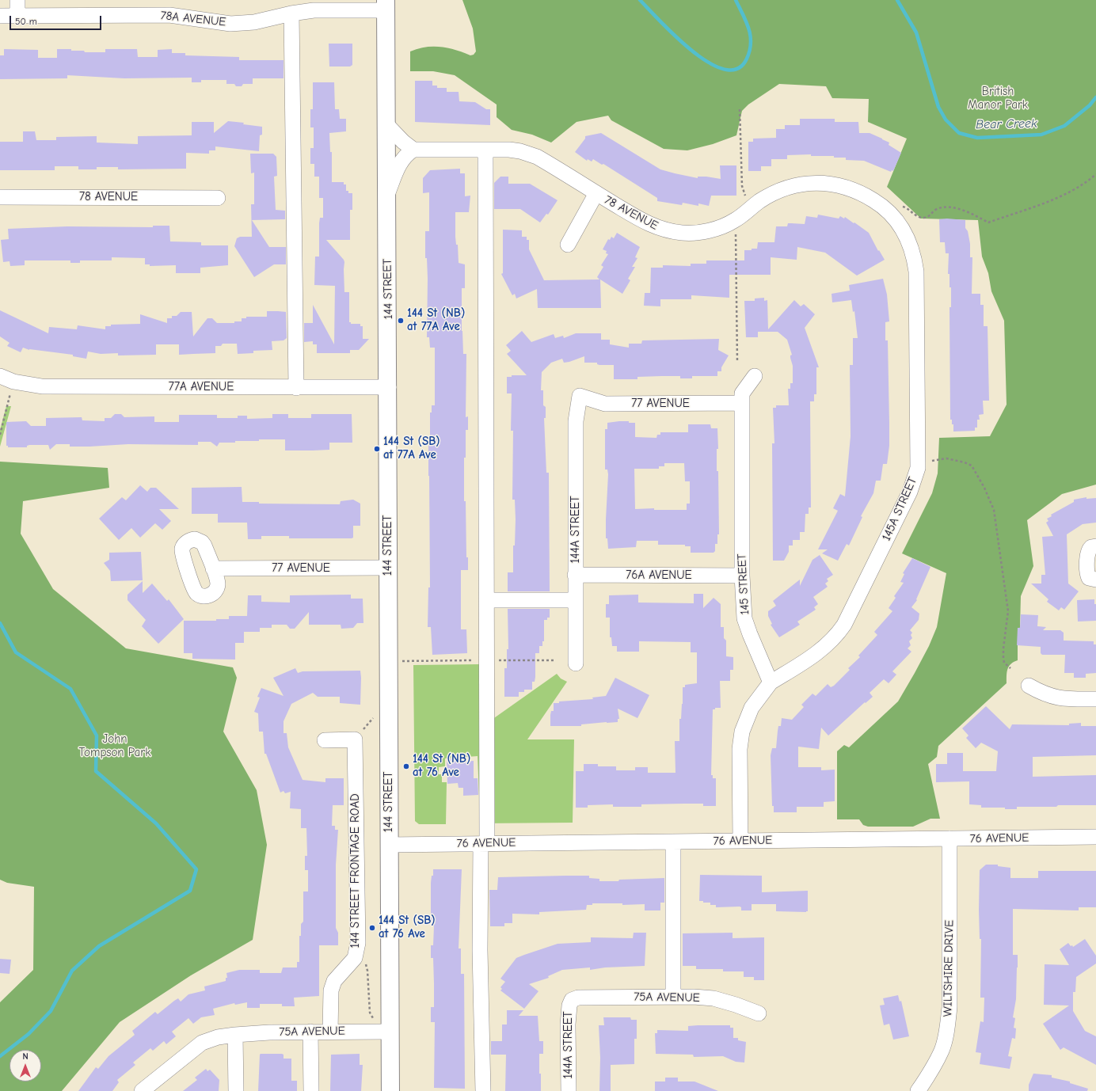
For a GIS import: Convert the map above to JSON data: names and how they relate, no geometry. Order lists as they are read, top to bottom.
{
  "streets": {
    "main road": ["144 STREET"],
    "street": [
      "78A AVENUE",
      "78 AVENUE",
      "77A AVENUE",
      "77 AVENUE",
      "145A STREET",
      "144A STREET",
      "76A AVENUE",
      "145 STREET",
      "76 AVENUE",
      "144 STREET FRONTAGE ROAD",
      "WILTSHIRE DRIVE",
      "75A AVENUE"
    ]
  },
  "crossings": [
    ["78A AVENUE", "144 STREET"],
    ["78 AVENUE", "145A STREET"],
    ["144 STREET", "77A AVENUE"],
    ["144 STREET", "77 AVENUE"],
    ["144 STREET", "76 AVENUE"],
    ["144 STREET", "75A AVENUE"],
    ["77 AVENUE", "144A STREET"],
    ["77 AVENUE", "145 STREET"],
    ["145A STREET", "145 STREET"],
    ["144A STREET", "76A AVENUE"],
    ["144A STREET", "75A AVENUE"],
    ["76A AVENUE", "145 STREET"],
    ["76 AVENUE", "WILTSHIRE DRIVE"],
    ["144 STREET FRONTAGE ROAD", "75A AVENUE"]
  ],
  "water": ["Bear Creek"],
  "parks": ["British Manor Park", "John Tompson Park"],
  "places": [
    "144 St (NB) at 77A Ave",
    "144 St (SB) at 77A Ave",
    "144 St (NB) at 76 Ave",
    "144 St (SB) at 76 Ave"
  ],
  "scale_bar": "50 m",
  "north": "top"
}
